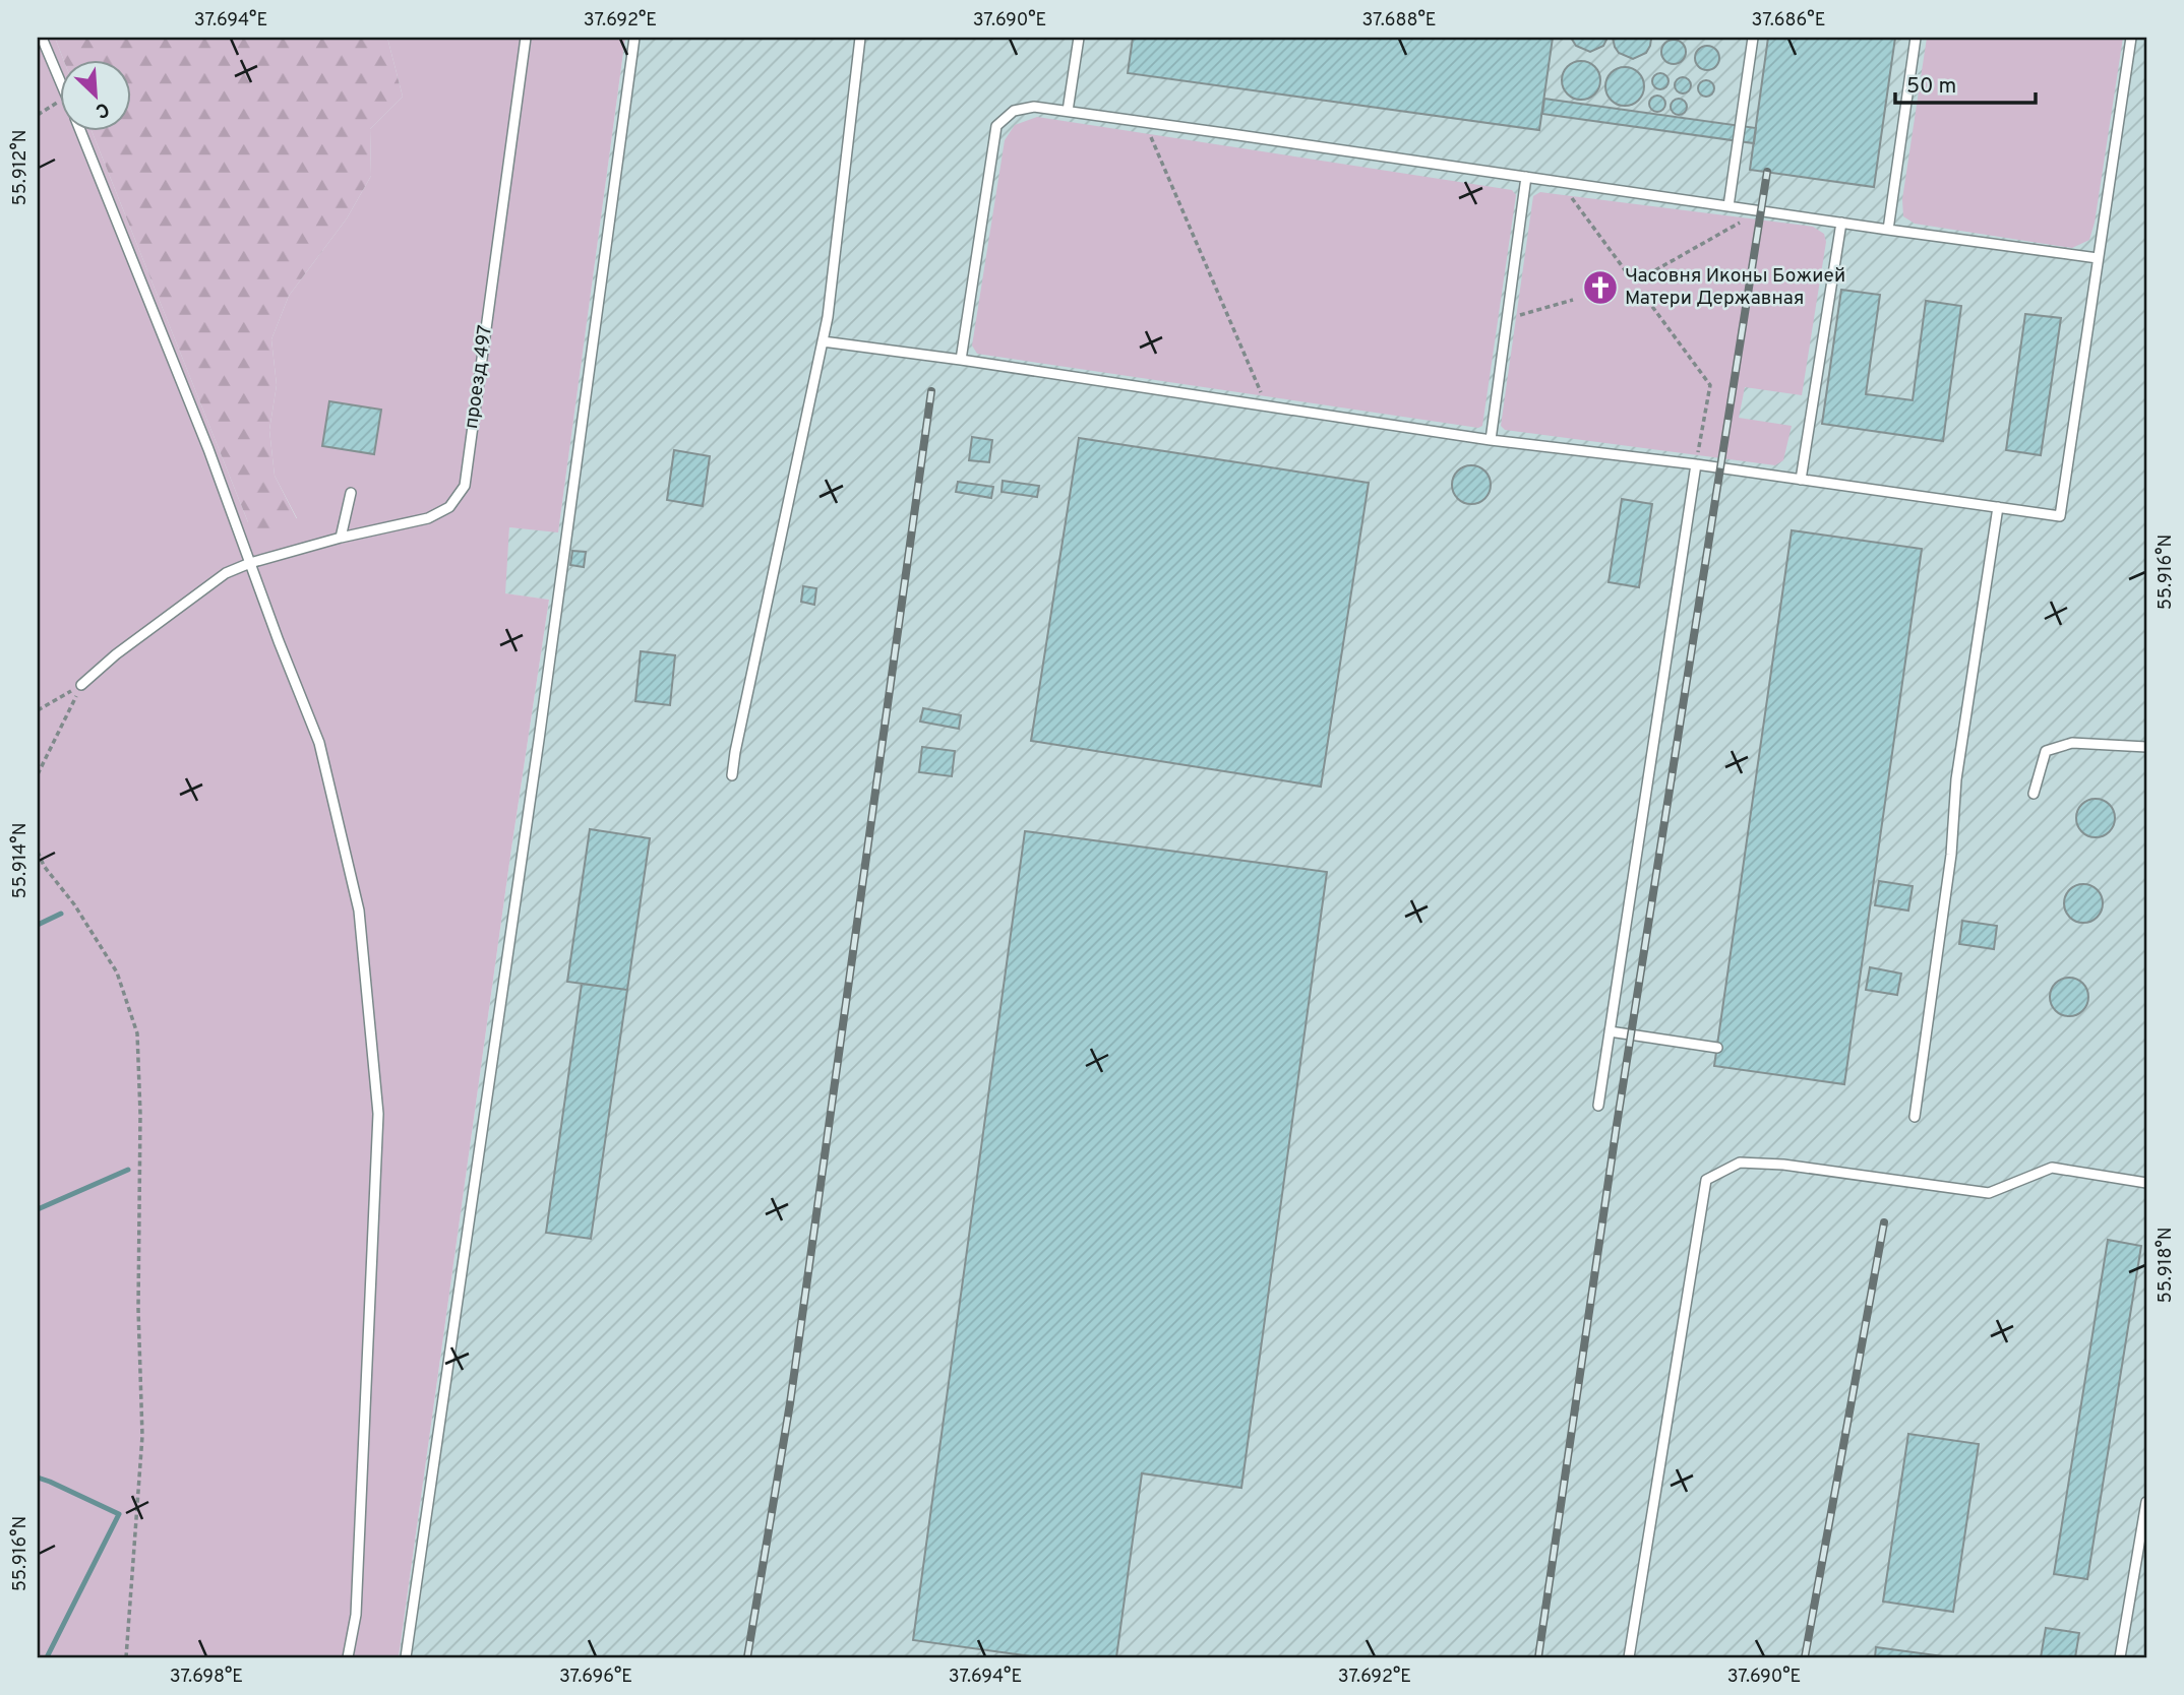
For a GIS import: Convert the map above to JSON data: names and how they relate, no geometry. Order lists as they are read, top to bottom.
{
  "streets": {
    "lane": ["проезд 497"]
  },
  "places": {
    "church": ["Часовня Иконы Божией Матери Державная"]
  },
  "scale_bar": "50 m",
  "north": "bottom right",
  "coordinates": [
    "37.694°E",
    "37.692°E",
    "37.690°E",
    "37.688°E",
    "37.686°E",
    "55.912°N",
    "55.916°N",
    "55.914°N",
    "55.918°N",
    "37.698°E",
    "37.696°E"
  ]
}
